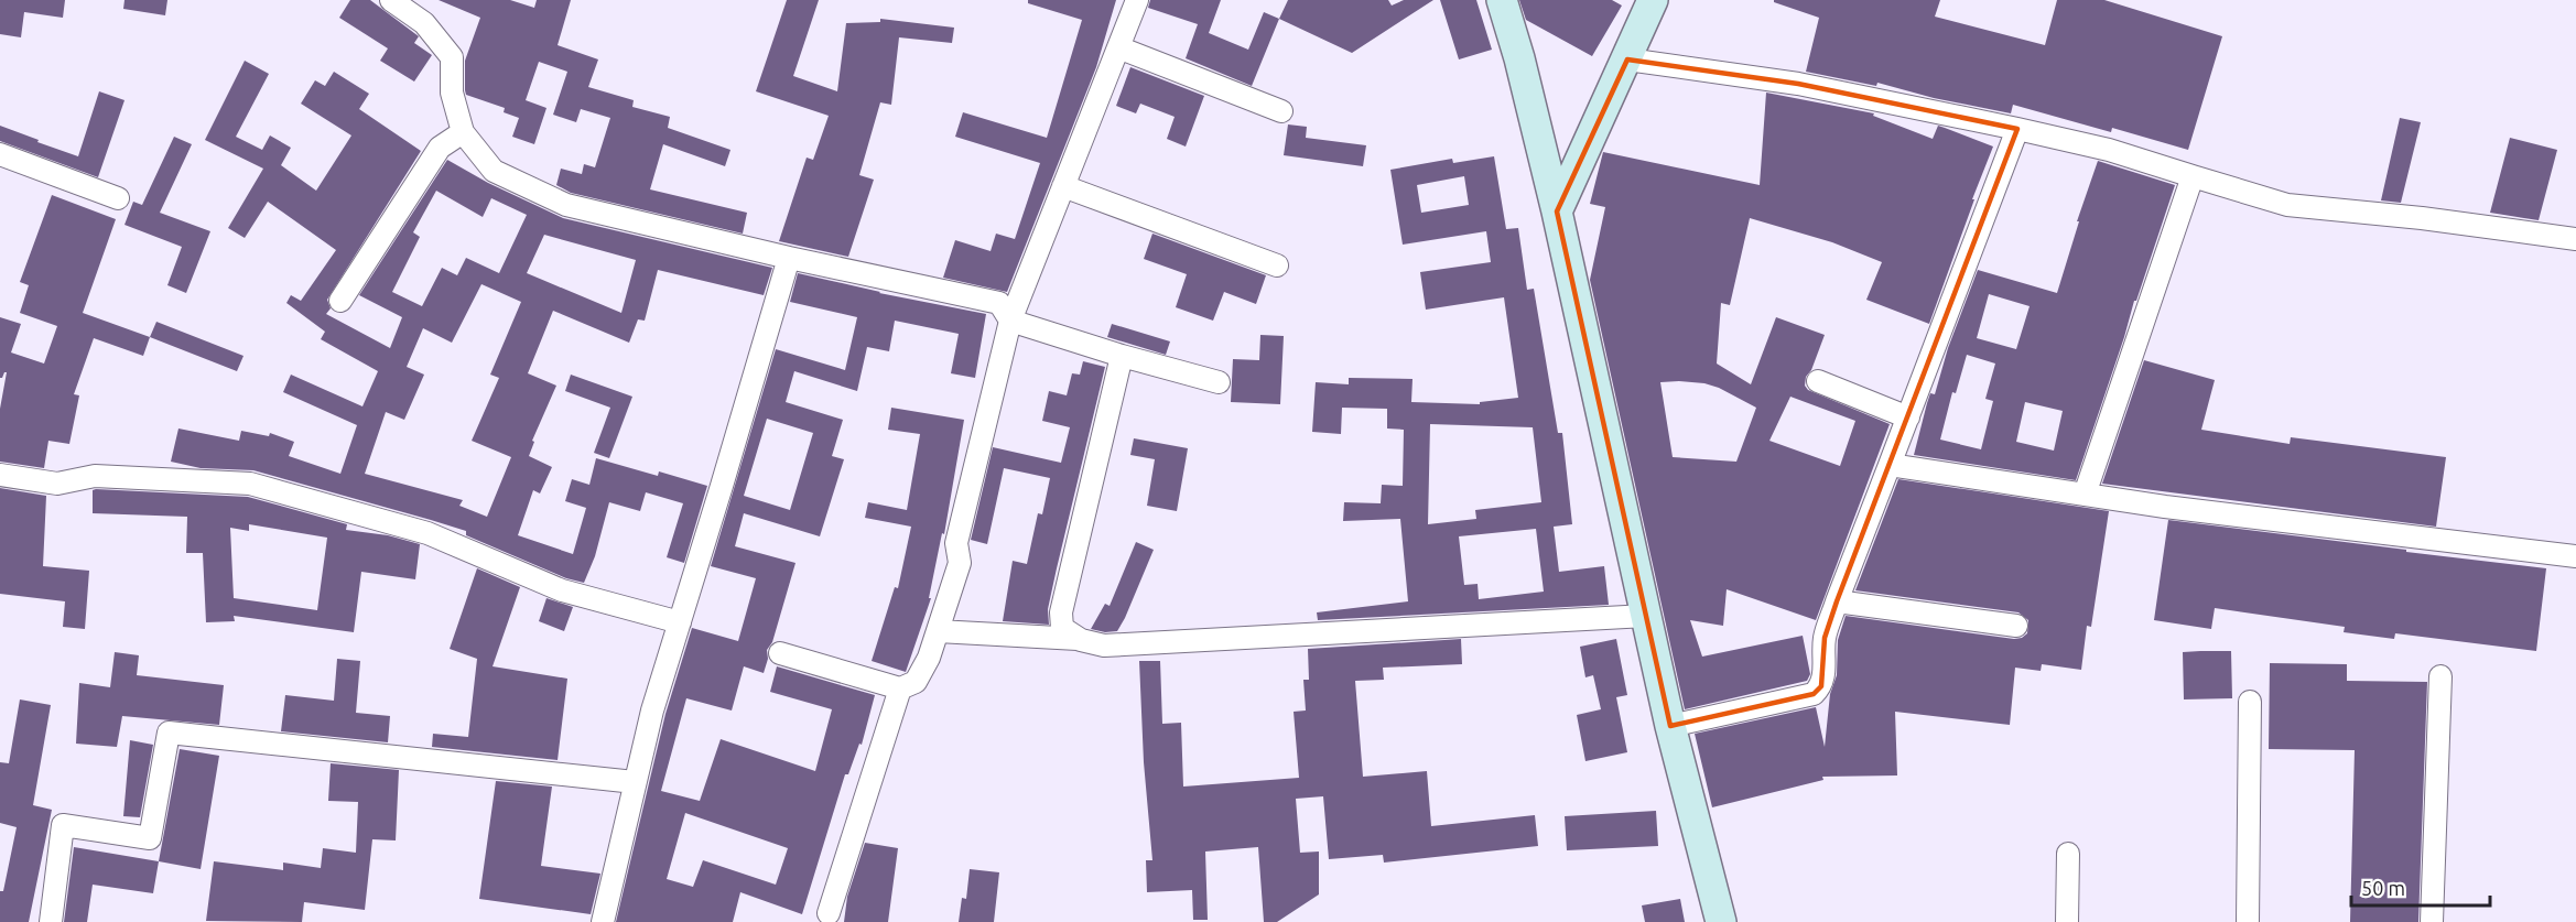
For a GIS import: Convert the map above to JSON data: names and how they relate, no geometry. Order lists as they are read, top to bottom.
{
  "scale_bar": "50 m"
}
